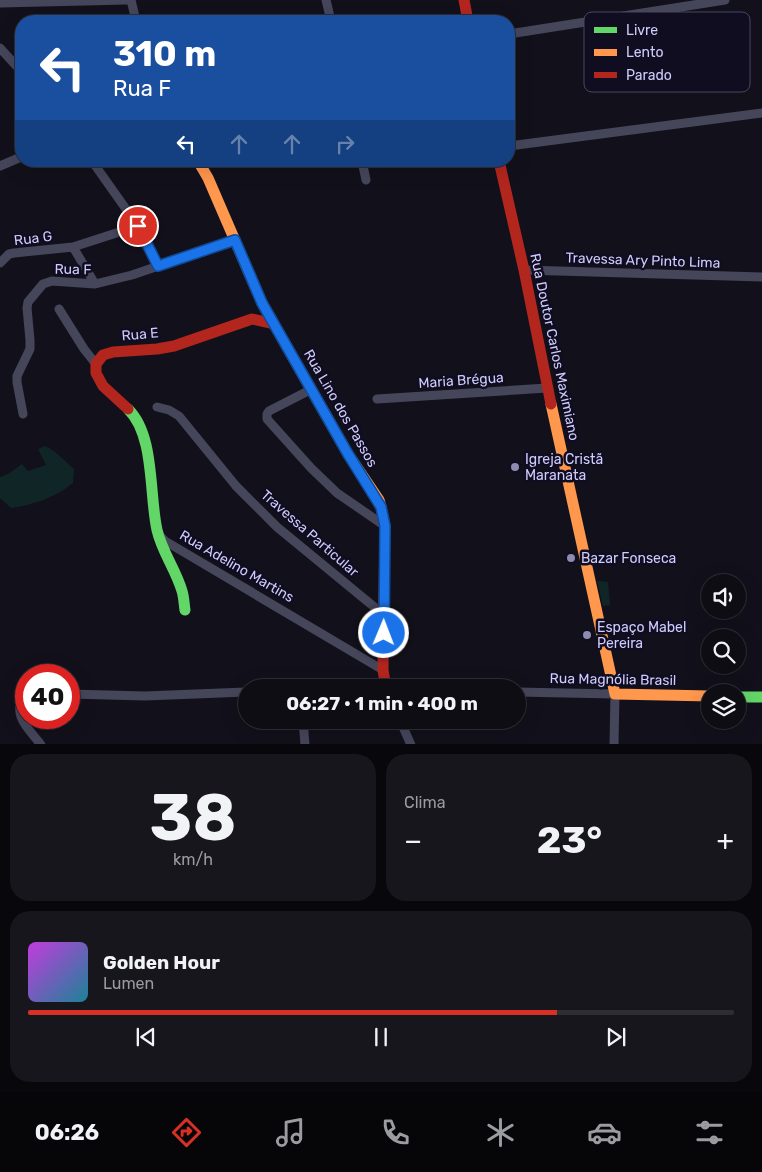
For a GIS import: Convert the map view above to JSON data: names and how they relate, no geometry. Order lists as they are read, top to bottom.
{
  "streets": {
    "street": [
      "Rua G",
      "Travessa Ary Pinto Lima",
      "Rua F",
      "Rua E",
      "Rua Doutor Carlos Maximiano",
      "Maria Brégua",
      "Rua Lino dos Passos",
      "Travessa Particular",
      "Rua Adelino Martins",
      "Rua Magnólia Brasil"
    ]
  },
  "crossings": [
    ["Rua G", "Rua F"],
    ["Travessa Ary Pinto Lima", "Rua Doutor Carlos Maximiano"],
    ["Rua F", "Rua Lino dos Passos"],
    ["Rua E", "Rua Adelino Martins"],
    ["Rua Doutor Carlos Maximiano", "Maria Brégua"],
    ["Rua Doutor Carlos Maximiano", "Rua Magnólia Brasil"],
    ["Rua Lino dos Passos", "Travessa Particular"],
    ["Rua Lino dos Passos", "Rua Adelino Martins"]
  ],
  "places": ["Igreja Cristã Maranata", "Bazar Fonseca", "Espaço Mabel Pereira"],
  "legend": ["Livre", "Lento", "Parado"],
  "page": {
    "turn": ["310 m", "Rua F"],
    "limit": "40",
    "trip": "06:27 · 1 min · 400 m",
    "tile": [
      ["38", "km/h"],
      "Clima"
    ],
    "heat": ["−", "23°", "+"],
    "song": ["Golden Hour", "Lumen"],
    "tabs": "06:26"
  }
}
